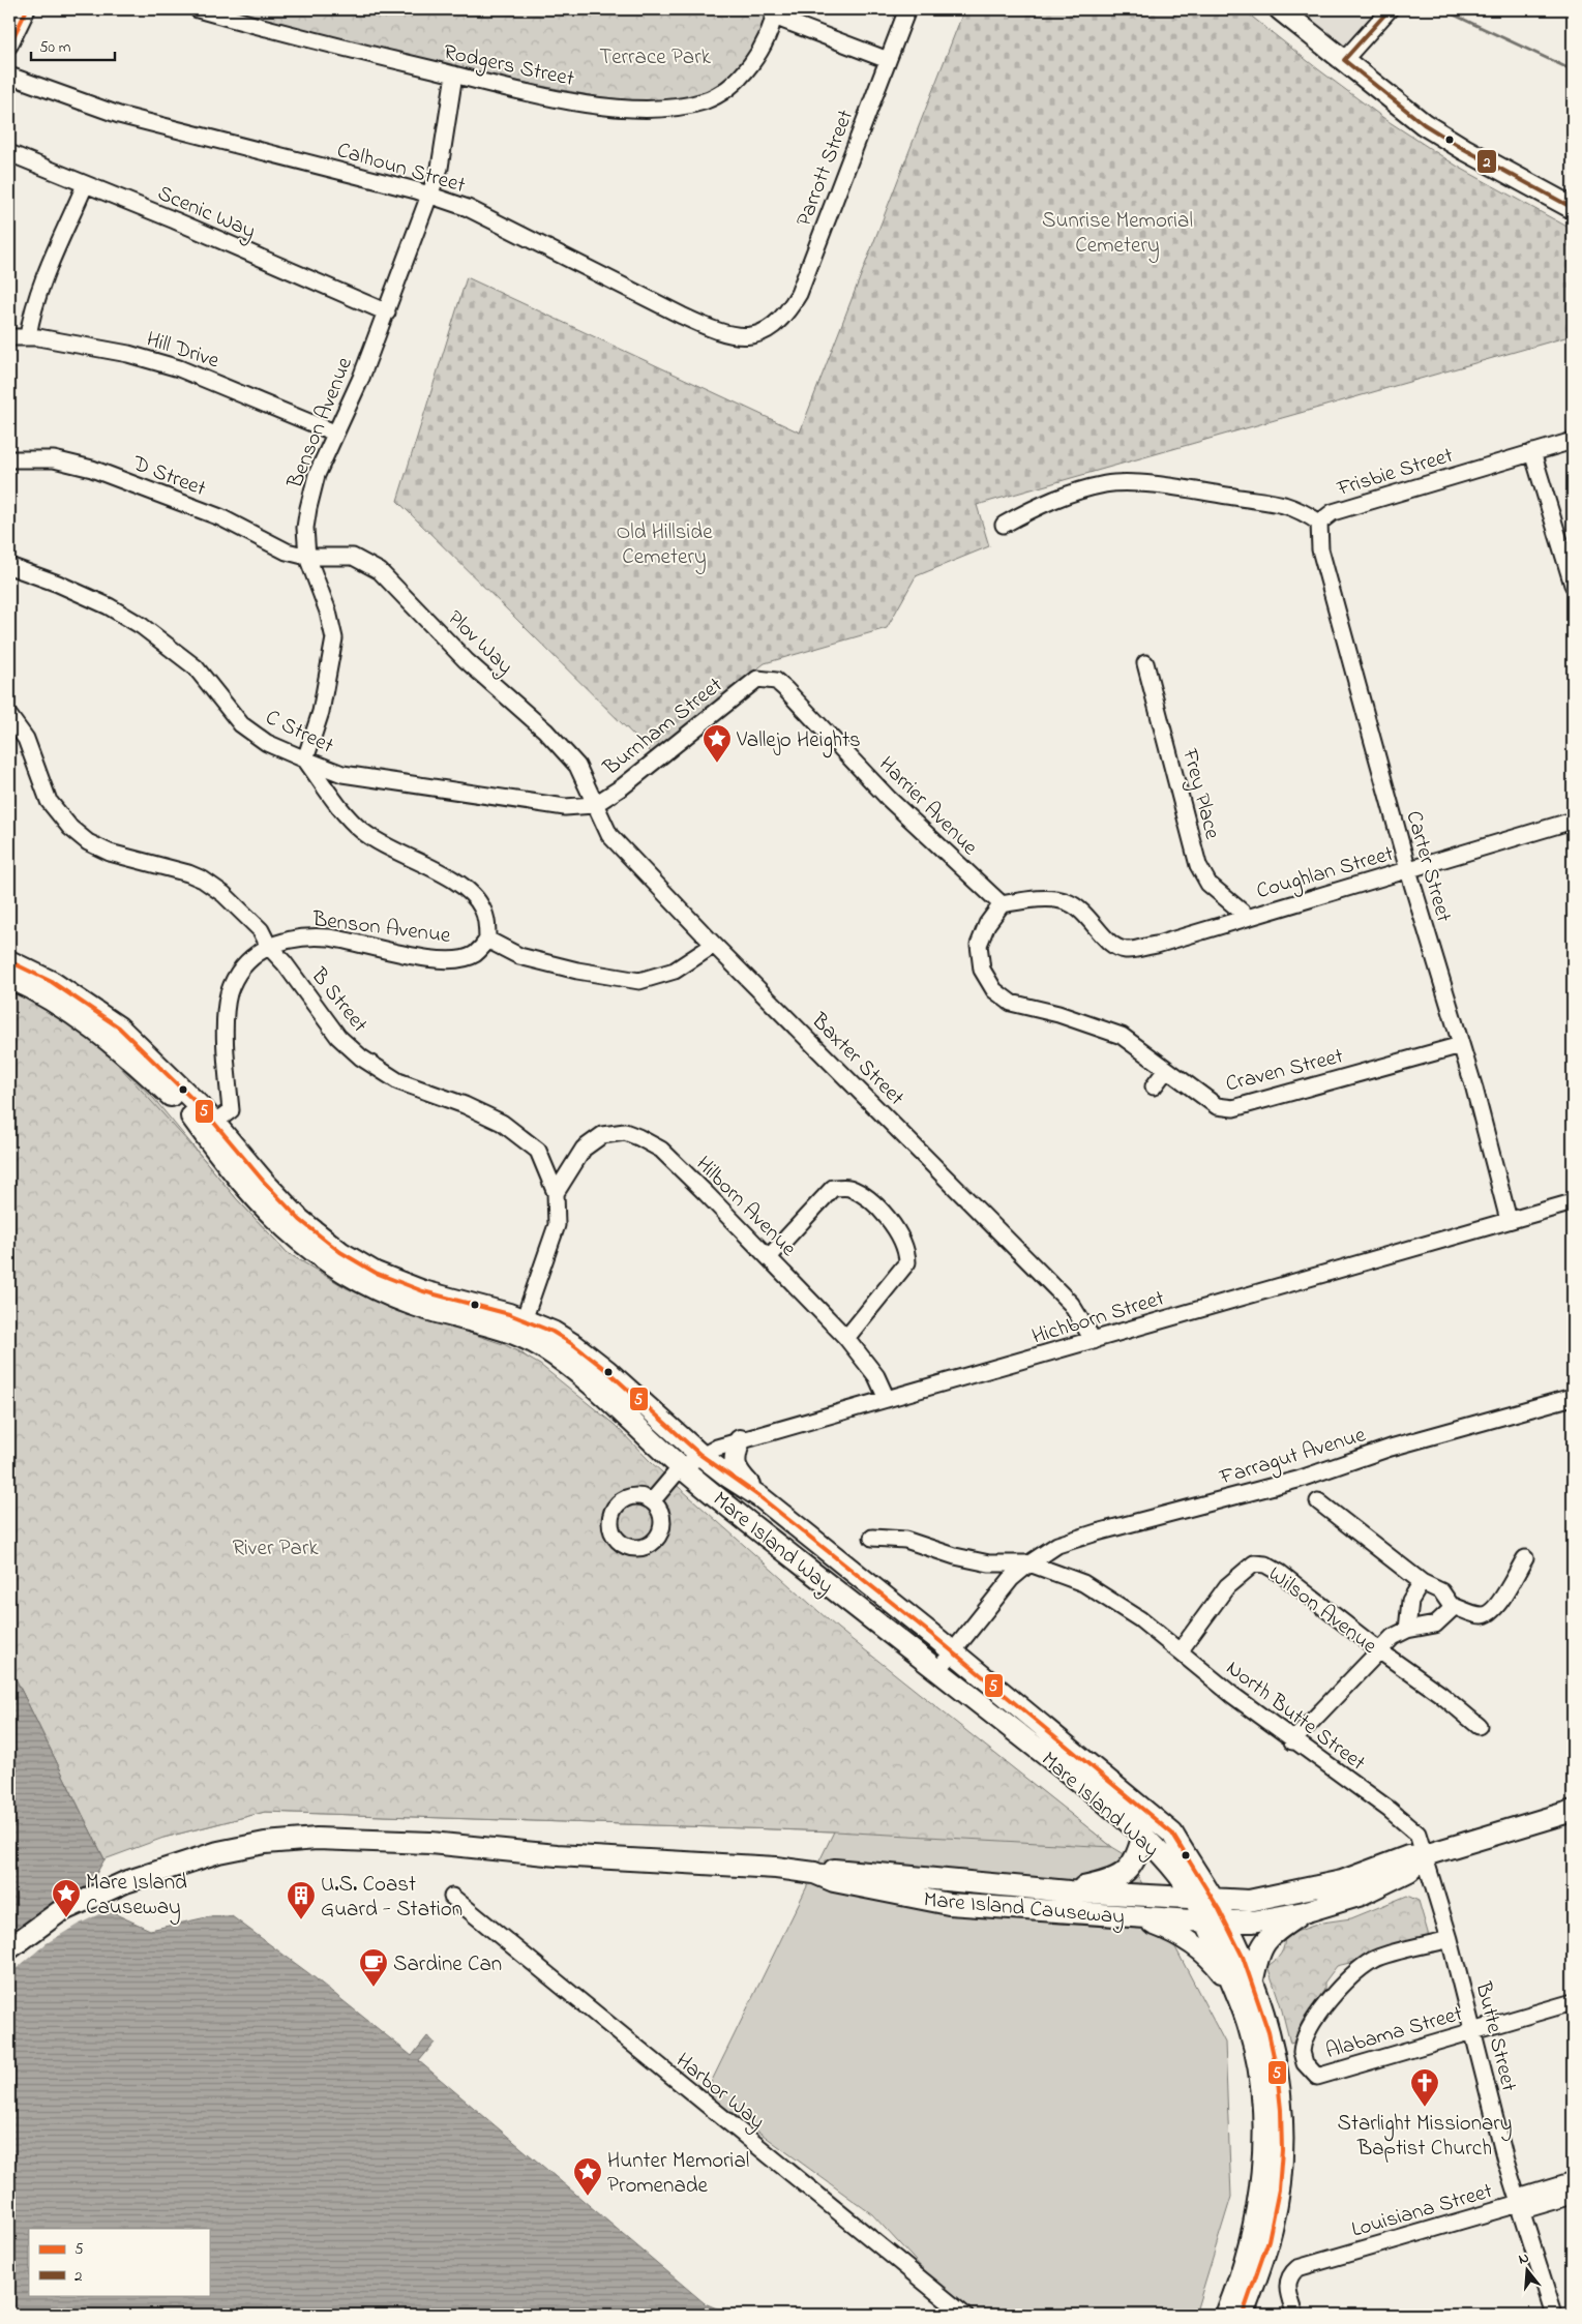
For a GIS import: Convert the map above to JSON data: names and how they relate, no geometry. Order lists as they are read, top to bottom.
{
  "streets": {
    "main road": ["Mare Island Way", "Mare Island Causeway"],
    "street": [
      "Rodgers Street",
      "Calhoun Street",
      "Parrott Street",
      "Scenic Way",
      "Hill Drive",
      "Benson Avenue",
      "Frisbie Street",
      "D Street",
      "Plov Way",
      "Burnham Street",
      "C Street",
      "Frey Place",
      "Harrier Avenue",
      "Carter Street",
      "Coughlan Street",
      "B Street",
      "Baxter Street",
      "Craven Street",
      "Hilborn Avenue",
      "Hichborn Street",
      "Farragut Avenue",
      "Wilson Avenue",
      "North Butte Street",
      "Alabama Street",
      "Butte Street",
      "Harbor Way",
      "Louisiana Street"
    ]
  },
  "crossings": [
    ["Rodgers Street", "Benson Avenue"],
    ["Calhoun Street", "Parrott Street"],
    ["Calhoun Street", "Benson Avenue"],
    ["Scenic Way", "Benson Avenue"],
    ["Hill Drive", "Benson Avenue"],
    ["Benson Avenue", "D Street"],
    ["Benson Avenue", "Plov Way"],
    ["Benson Avenue", "C Street"],
    ["Benson Avenue", "B Street"],
    ["Frisbie Street", "Carter Street"],
    ["D Street", "Plov Way"],
    ["Plov Way", "Burnham Street"],
    ["Plov Way", "C Street"],
    ["Plov Way", "Baxter Street"],
    ["Burnham Street", "C Street"],
    ["Burnham Street", "Harrier Avenue"],
    ["Burnham Street", "Baxter Street"],
    ["C Street", "Baxter Street"],
    ["Frey Place", "Coughlan Street"],
    ["Harrier Avenue", "Coughlan Street"],
    ["Harrier Avenue", "Craven Street"],
    ["Carter Street", "Coughlan Street"],
    ["Carter Street", "Craven Street"],
    ["Carter Street", "Hichborn Street"],
    ["Coughlan Street", "Craven Street"],
    ["B Street", "Hilborn Avenue"],
    ["Baxter Street", "Hichborn Street"],
    ["Hilborn Avenue", "Hichborn Street"],
    ["Hichborn Street", "Mare Island Way"],
    ["Farragut Avenue", "Mare Island Way"],
    ["Mare Island Way", "Mare Island Causeway"],
    ["Wilson Avenue", "North Butte Street"],
    ["North Butte Street", "Butte Street"],
    ["Mare Island Causeway", "Butte Street"],
    ["Alabama Street", "Butte Street"],
    ["Butte Street", "Louisiana Street"]
  ],
  "parks": [
    "Terrace Park",
    "Sunrise Memorial Cemetery",
    "Old Hillside Cemetery",
    "River Park"
  ],
  "places": {
    "place": ["Vallejo Heights", "Mare Island Causeway", "Hunter Memorial Promenade"],
    "building": ["U.S. Coast Guard - Station"],
    "cafe": ["Sardine Can"],
    "church": ["Starlight Missionary Baptist Church"]
  },
  "lines": ["transit line 5", "transit line 2"],
  "legend": ["5", "2"],
  "scale_bar": "50 m",
  "north": "top"
}
